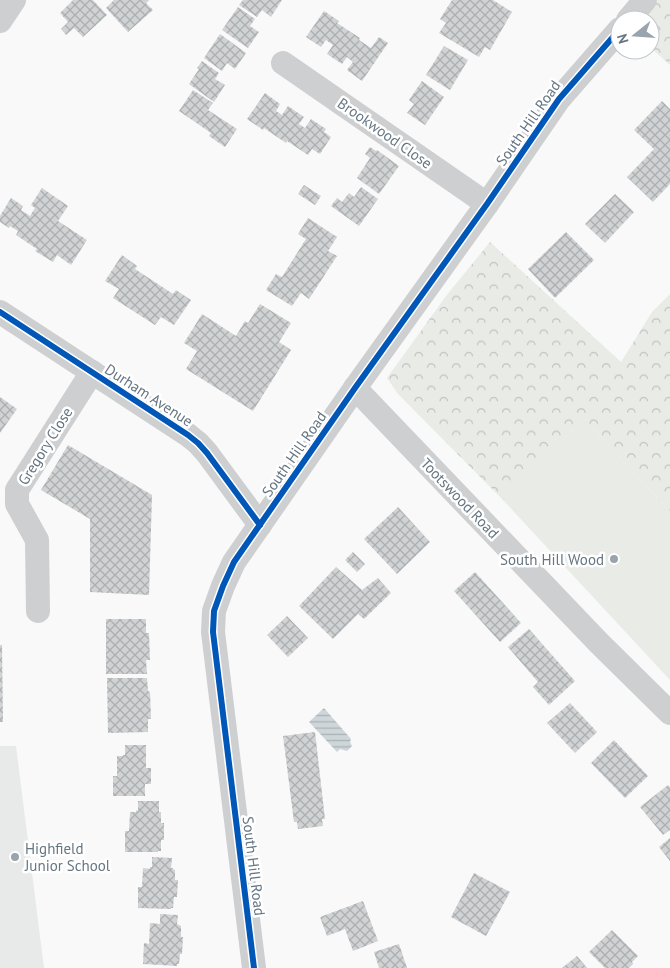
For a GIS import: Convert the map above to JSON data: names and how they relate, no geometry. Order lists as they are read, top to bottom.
{
  "streets": {
    "street": [
      "South Hill Road",
      "Brookwood Close",
      "Durham Avenue",
      "Gregory Close",
      "Tootswood Road"
    ]
  },
  "crossings": [
    ["South Hill Road", "Brookwood Close"],
    ["South Hill Road", "Durham Avenue"],
    ["South Hill Road", "Tootswood Road"],
    ["Durham Avenue", "Gregory Close"]
  ],
  "places": ["South Hill Wood", "Highfield Junior School"],
  "north": "left"
}
